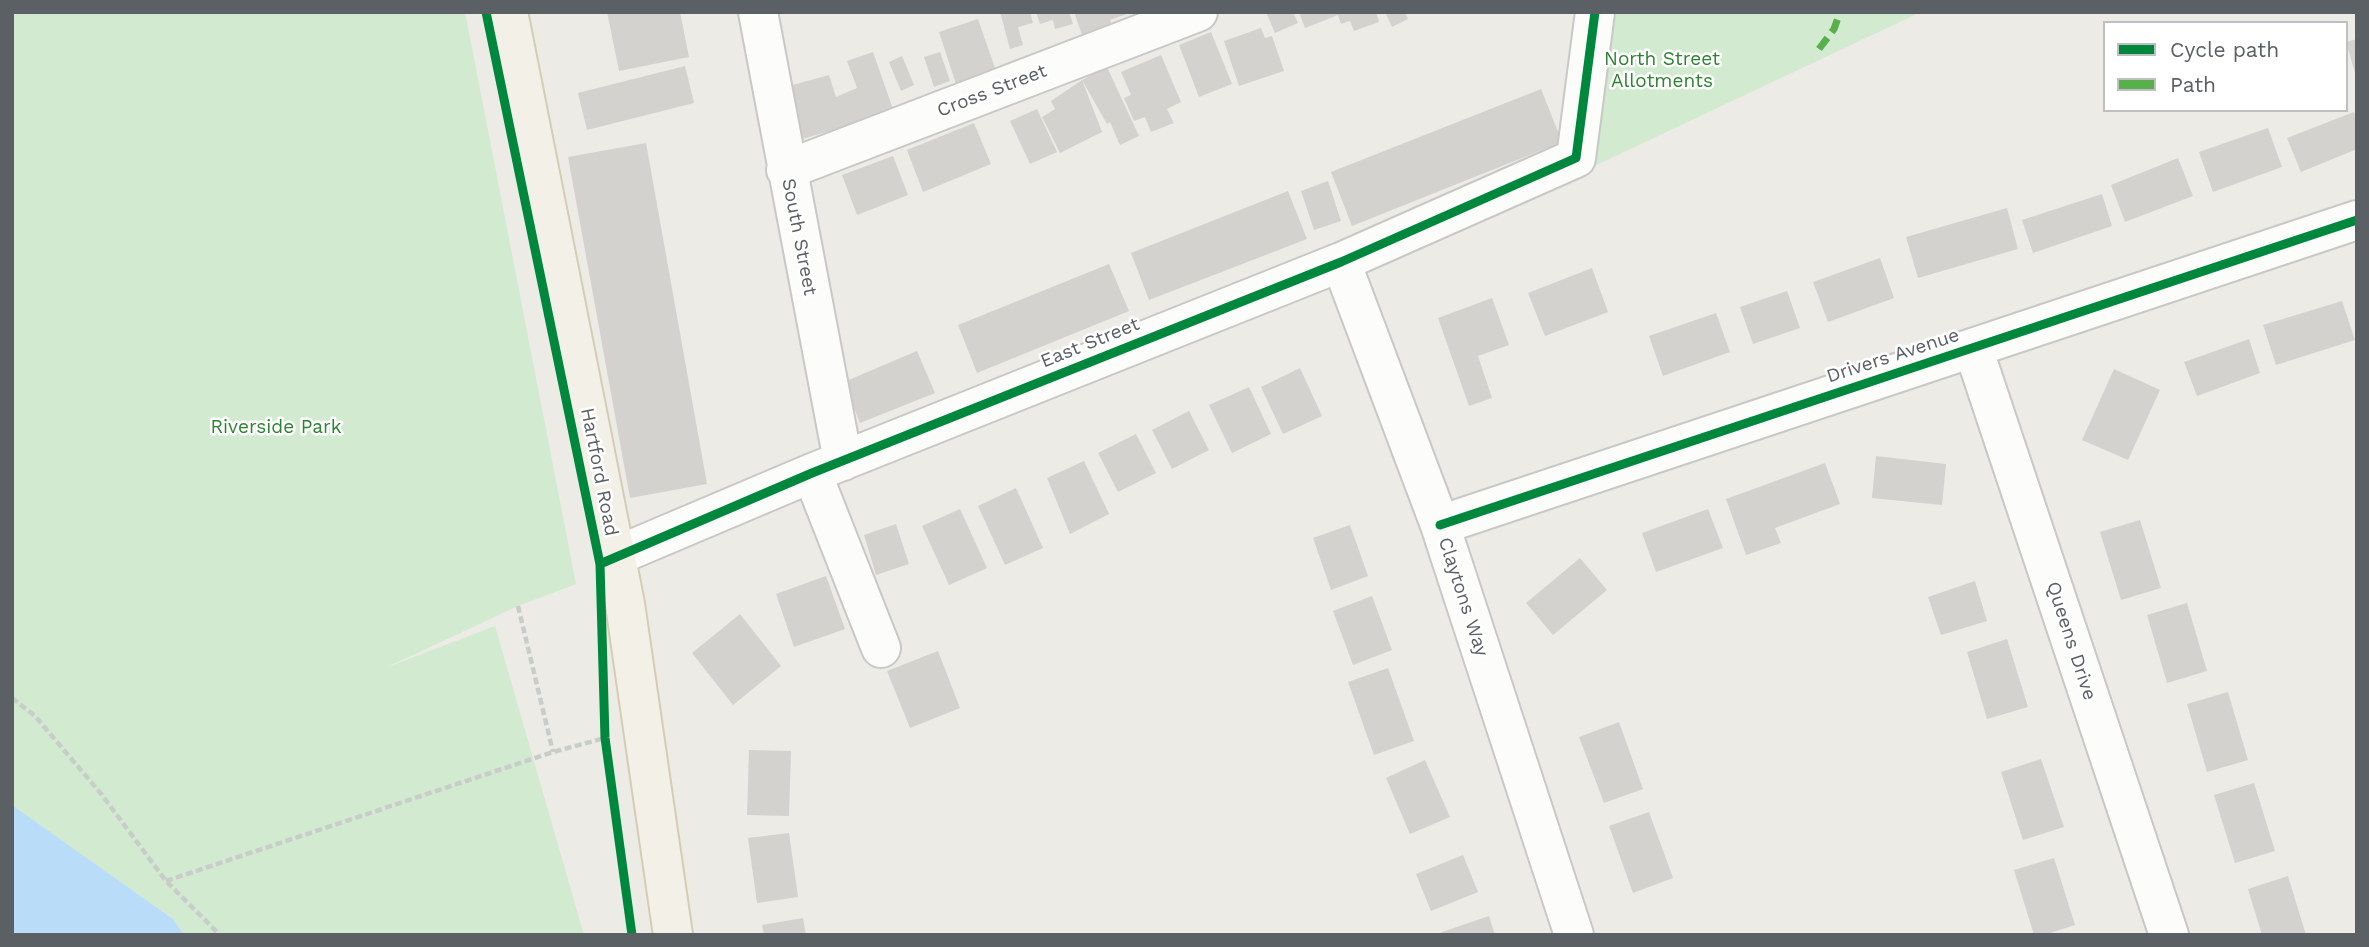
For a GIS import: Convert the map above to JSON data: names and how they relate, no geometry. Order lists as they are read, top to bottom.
{
  "streets": {
    "main road": ["Hartford Road"],
    "street": [
      "Cross Street",
      "South Street",
      "East Street",
      "Drivers Avenue",
      "Claytons Way",
      "Queens Drive"
    ]
  },
  "crossings": [
    ["Cross Street", "South Street"],
    ["South Street", "East Street"],
    ["East Street", "Hartford Road"],
    ["East Street", "Claytons Way"],
    ["Drivers Avenue", "Claytons Way"],
    ["Drivers Avenue", "Queens Drive"]
  ],
  "parks": ["North Street Allotments", "Riverside Park"],
  "legend": ["Cycle path", "Path"]
}
